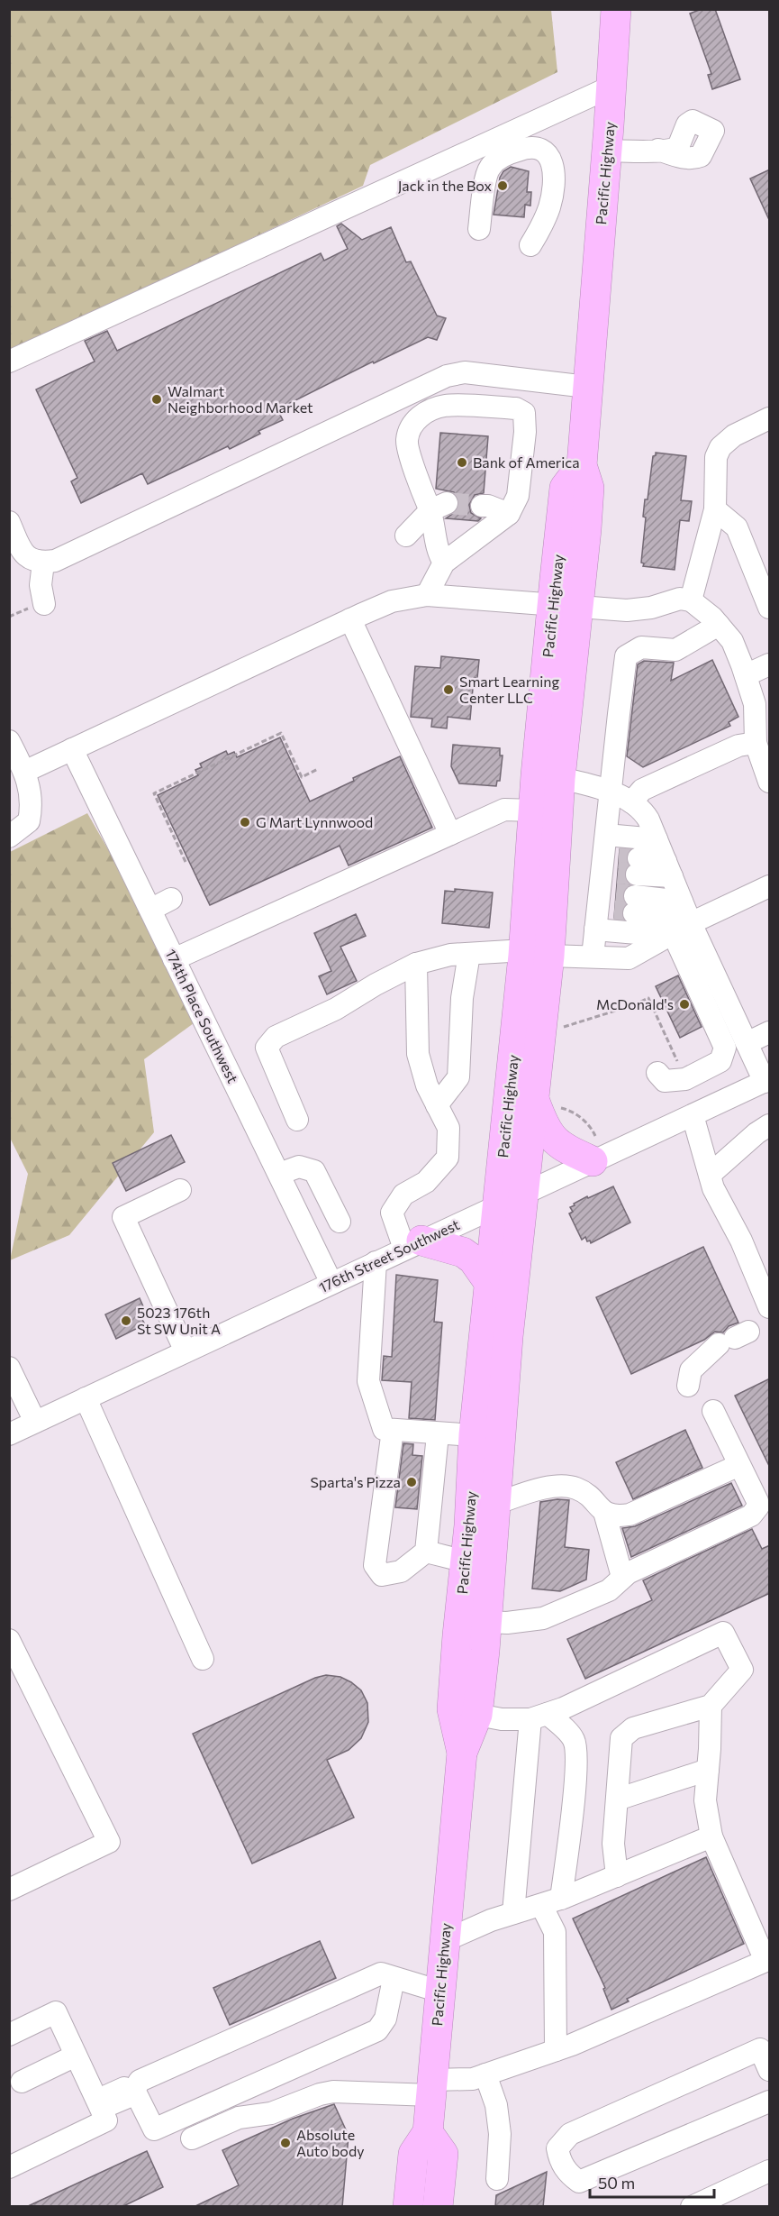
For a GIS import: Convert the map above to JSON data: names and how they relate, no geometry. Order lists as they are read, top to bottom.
{
  "streets": {
    "highway": ["Pacific Highway"],
    "street": ["174th Place Southwest", "176th Street Southwest"]
  },
  "crossings": [
    ["Pacific Highway", "176th Street Southwest"],
    ["174th Place Southwest", "176th Street Southwest"]
  ],
  "places": [
    "Jack in the Box",
    "Walmart Neighborhood Market",
    "Bank of America",
    "Smart Learning Center LLC",
    "G Mart Lynnwood",
    "McDonald's",
    "5023 176th St SW Unit A",
    "Sparta's Pizza",
    "Absolute Auto body"
  ],
  "scale_bar": "50 m"
}
